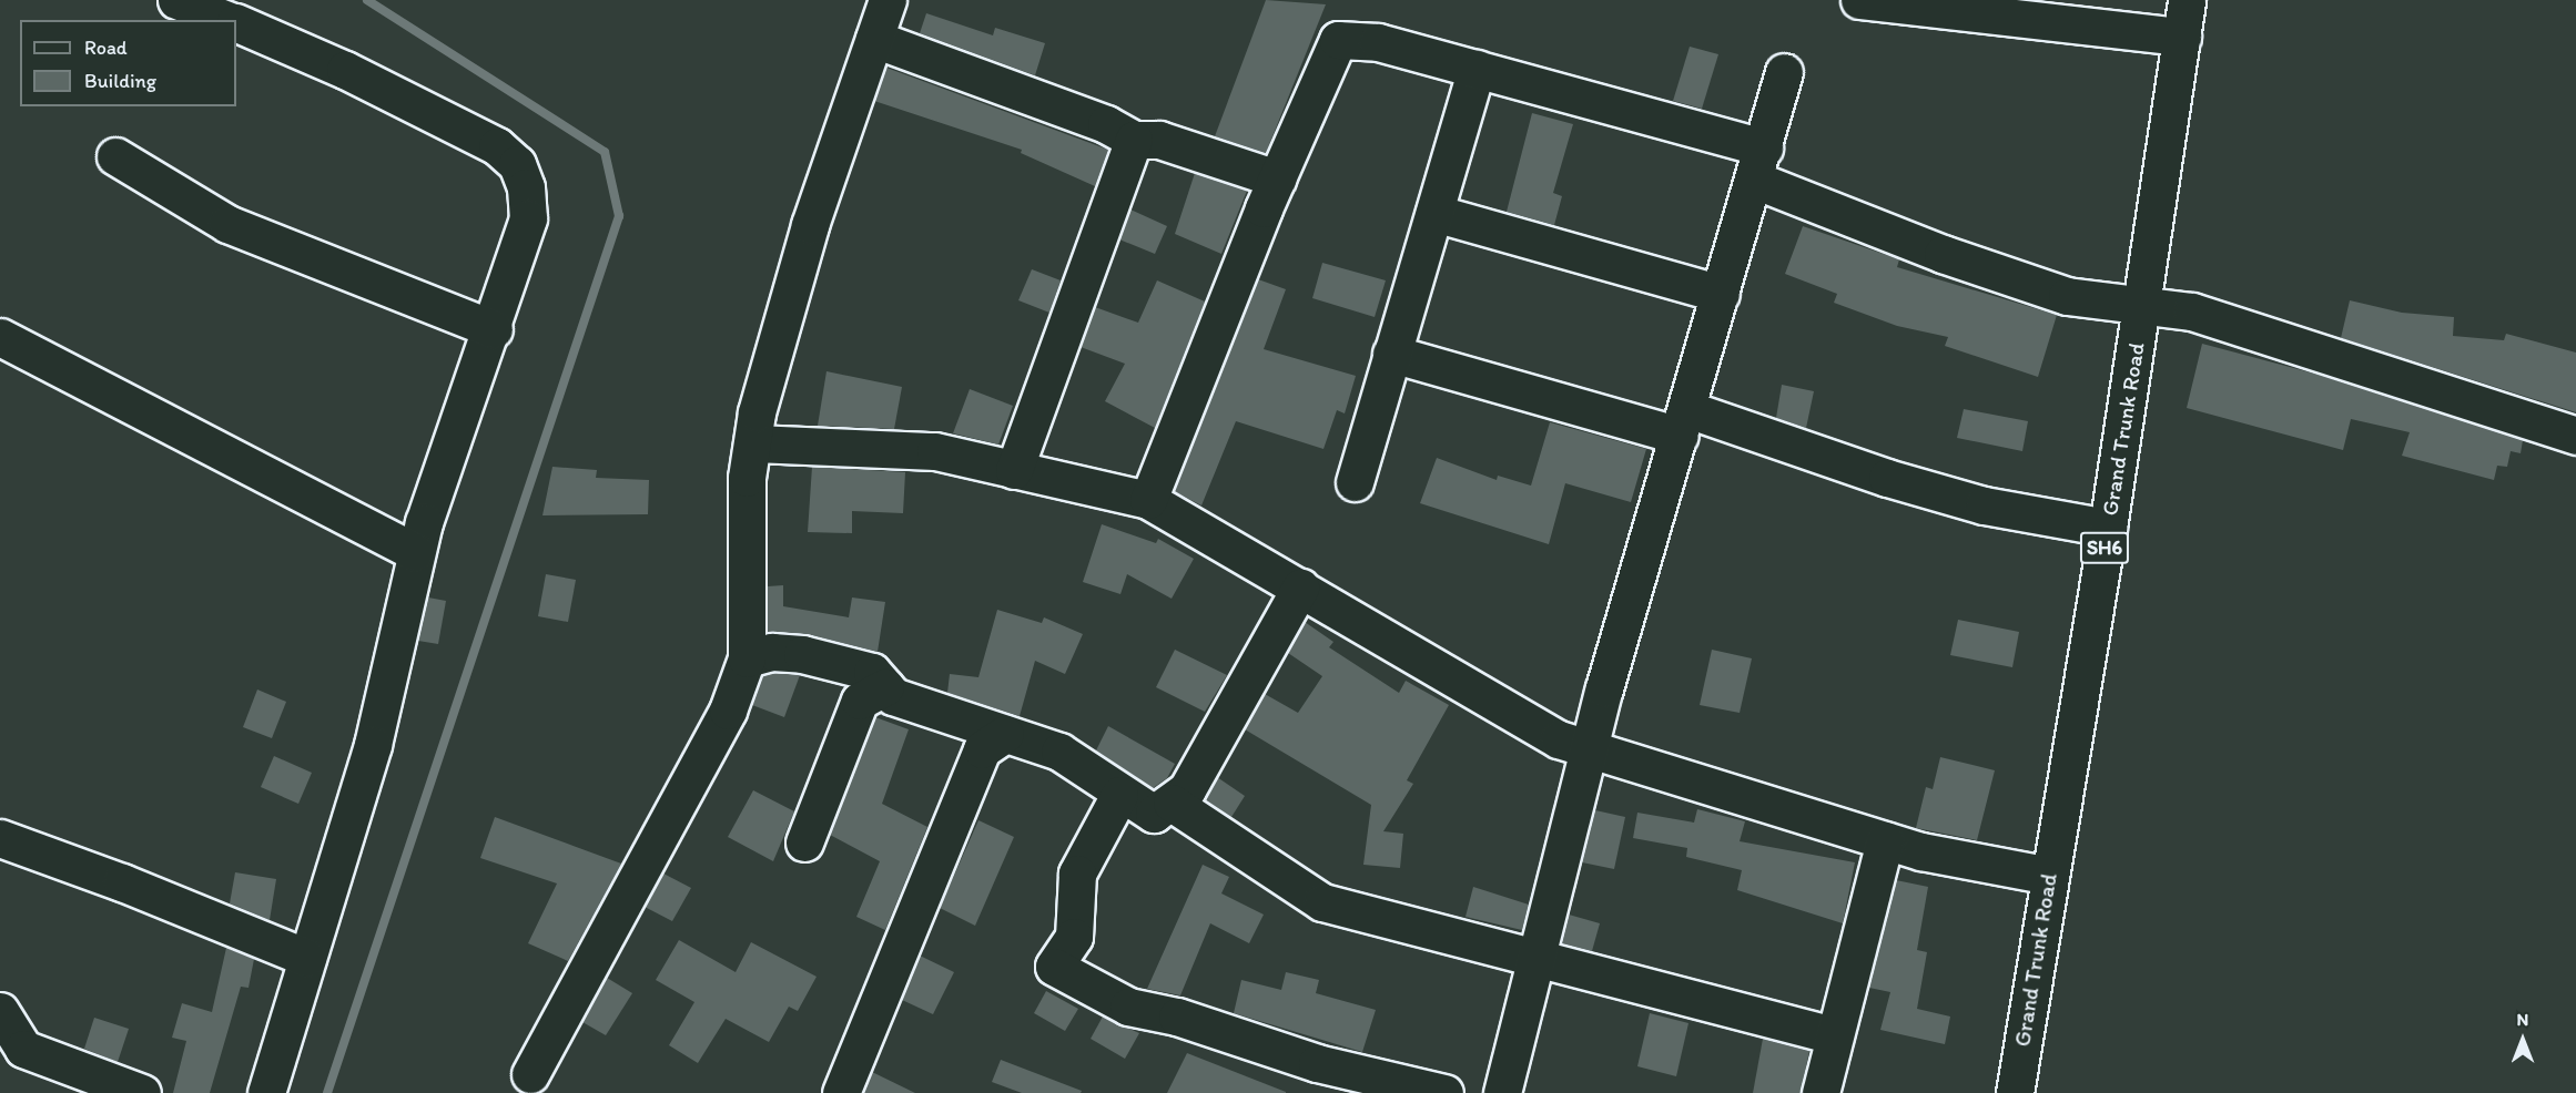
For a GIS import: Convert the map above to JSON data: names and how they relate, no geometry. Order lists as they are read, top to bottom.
{
  "streets": {
    "street": ["Grand Trunk Road", "SH6"]
  },
  "legend": ["Road", "Building"],
  "north": "top"
}
